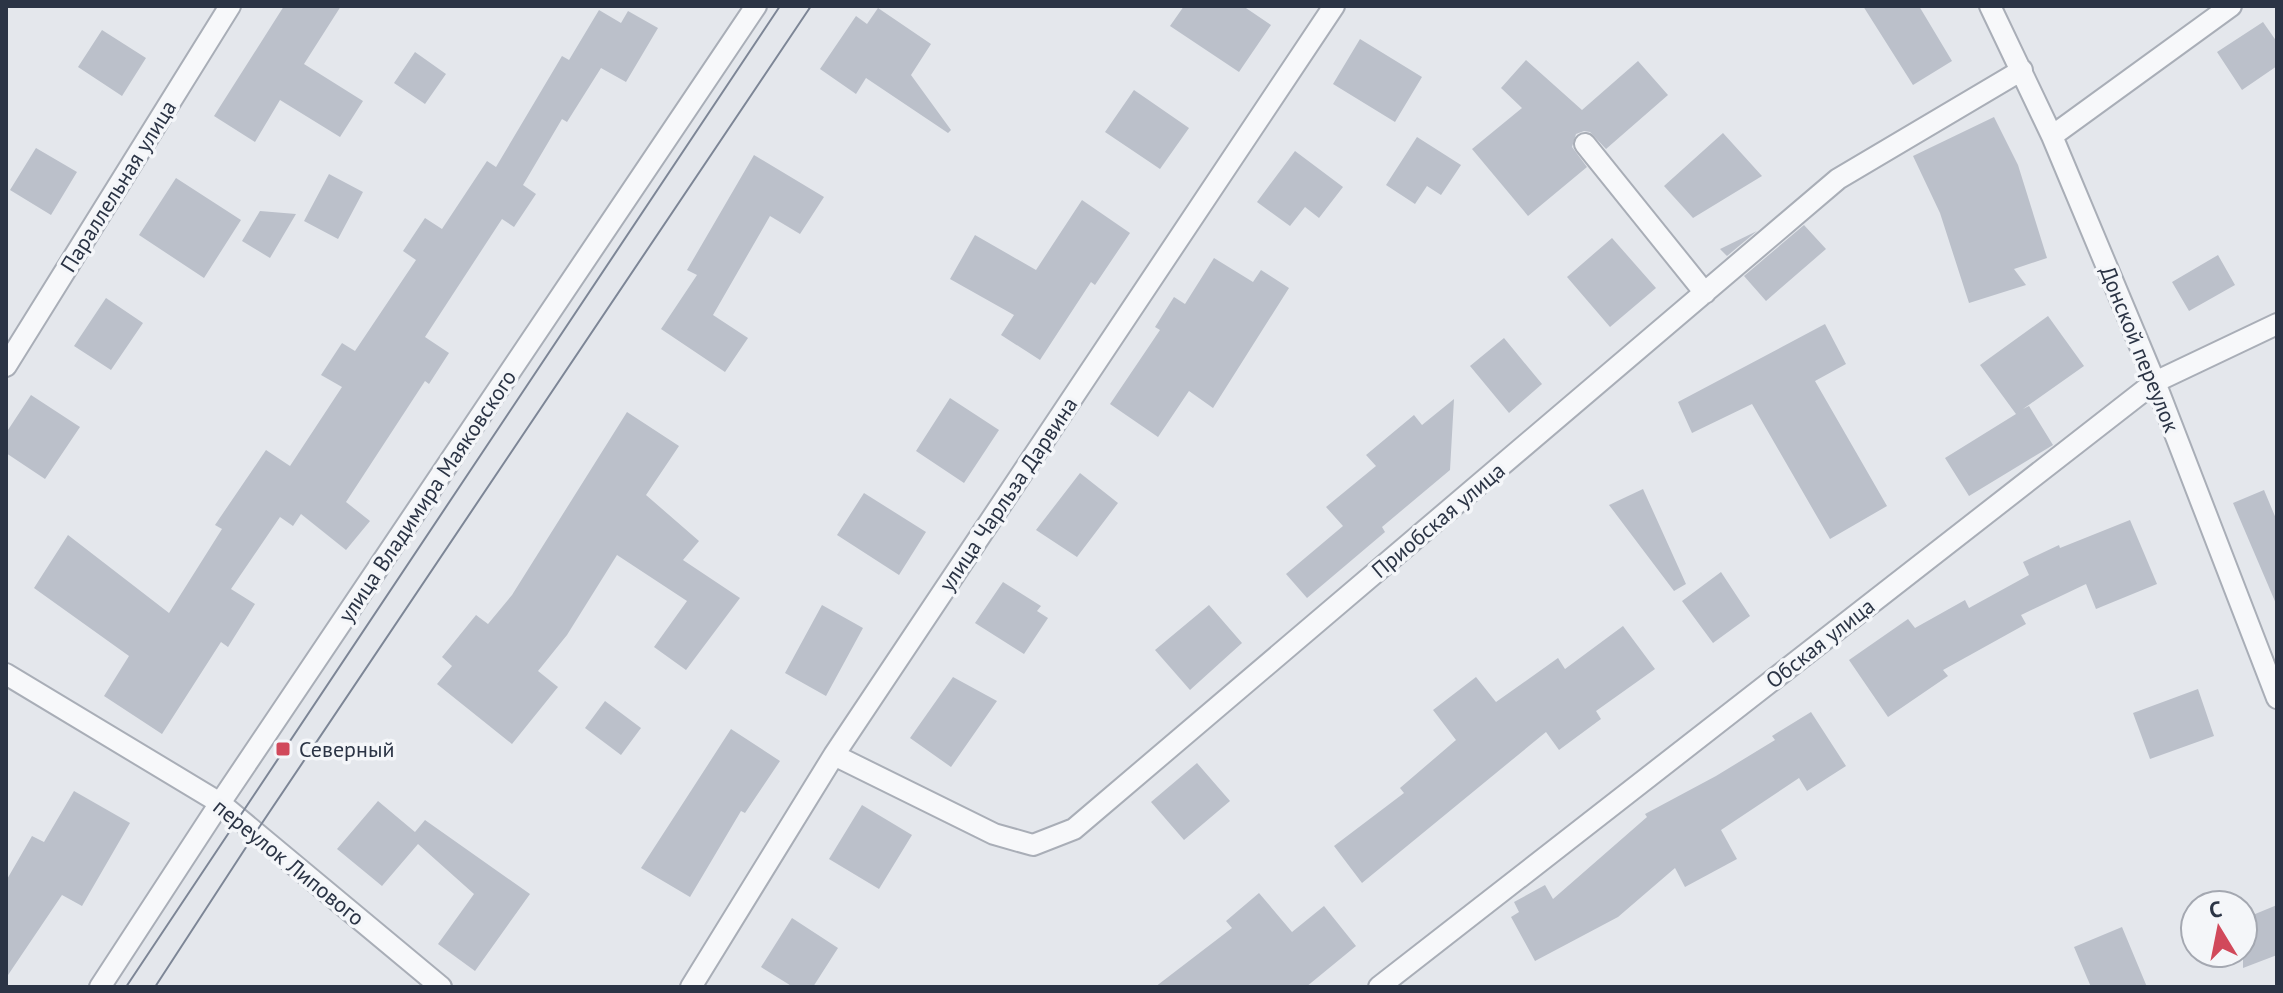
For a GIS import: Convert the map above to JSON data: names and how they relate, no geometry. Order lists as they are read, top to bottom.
{
  "streets": {
    "lane": [
      "Параллельная улица",
      "Донской переулок",
      "улица Чарльза Дарвина",
      "улица Владимира Маяковского",
      "Приобская улица",
      "Обская улица",
      "переулок Липового"
    ]
  },
  "crossings": [
    ["Донской переулок", "Приобская улица"],
    ["Донской переулок", "Обская улица"],
    ["улица Чарльза Дарвина", "Приобская улица"],
    ["улица Владимира Маяковского", "переулок Липового"]
  ],
  "places": {
    "transit": ["Северный"]
  },
  "north": "top"
}
